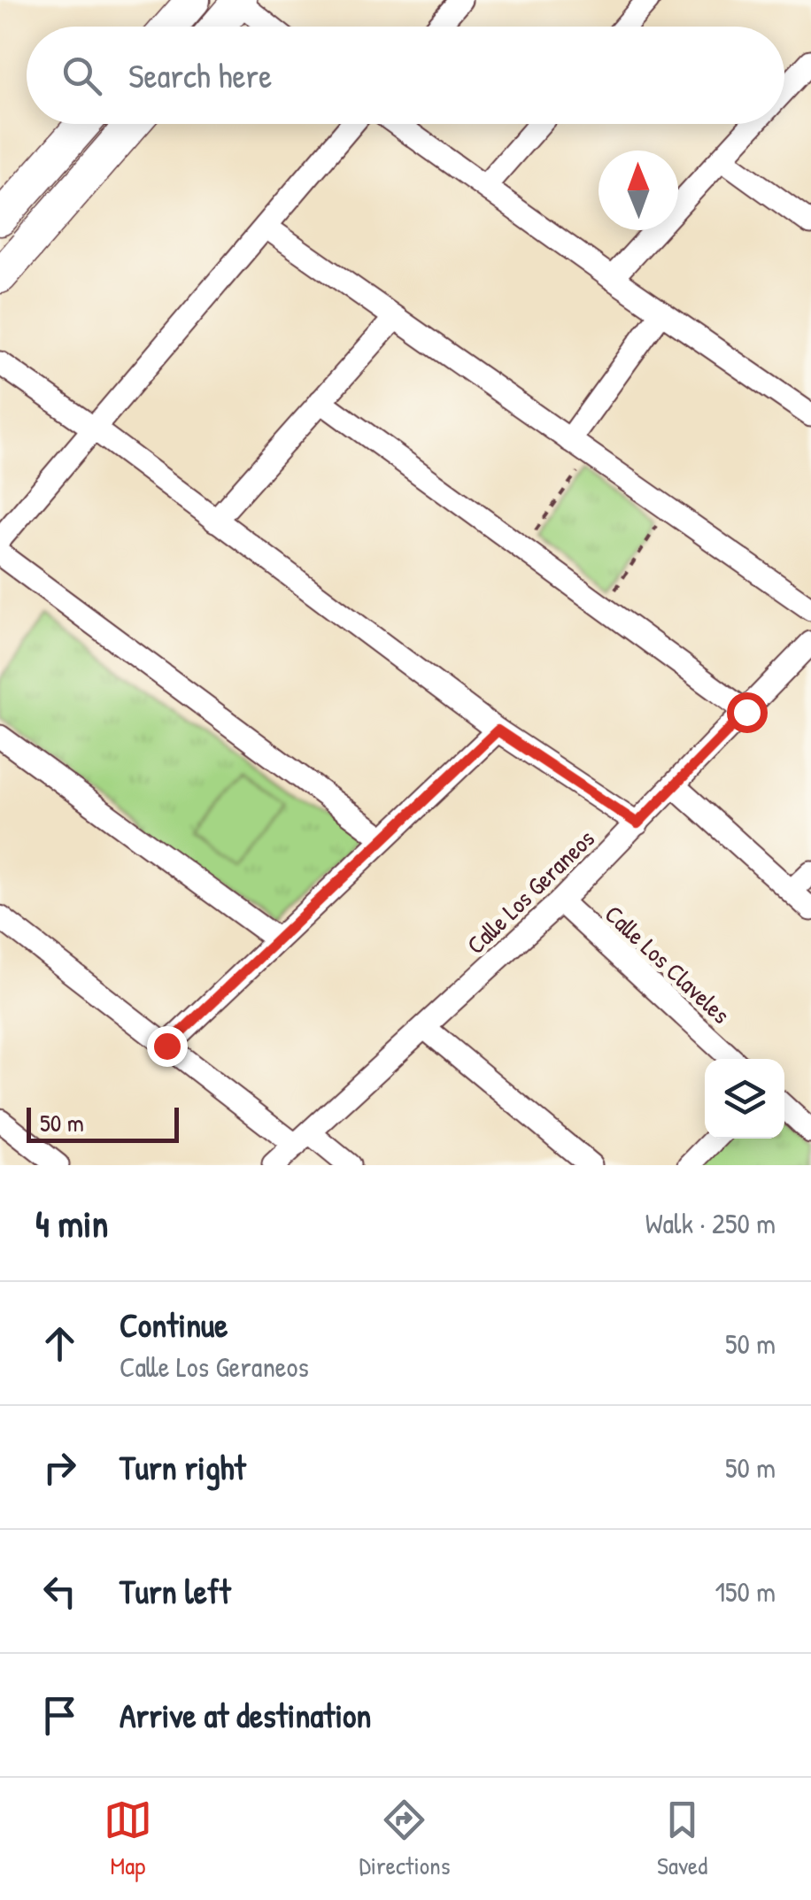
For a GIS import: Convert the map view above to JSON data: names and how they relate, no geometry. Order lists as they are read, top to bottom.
{
  "streets": {
    "street": ["Calle Los Geraneos", "Calle Los Claveles"]
  },
  "crossings": [
    ["Calle Los Geraneos", "Calle Los Claveles"]
  ],
  "scale_bar": "50 m",
  "north": "top",
  "page": {
    "search": "Search here",
    "scale": "50 m",
    "heading": ["4 min", "Walk · 250 m"],
    "list": [
      ["Continue", "Calle Los Geraneos", "50 m"],
      ["Turn right", "50 m"],
      ["Turn left", "150 m"],
      "Arrive at destination"
    ],
    "nav": ["Map", "Directions", "Saved"]
  }
}
